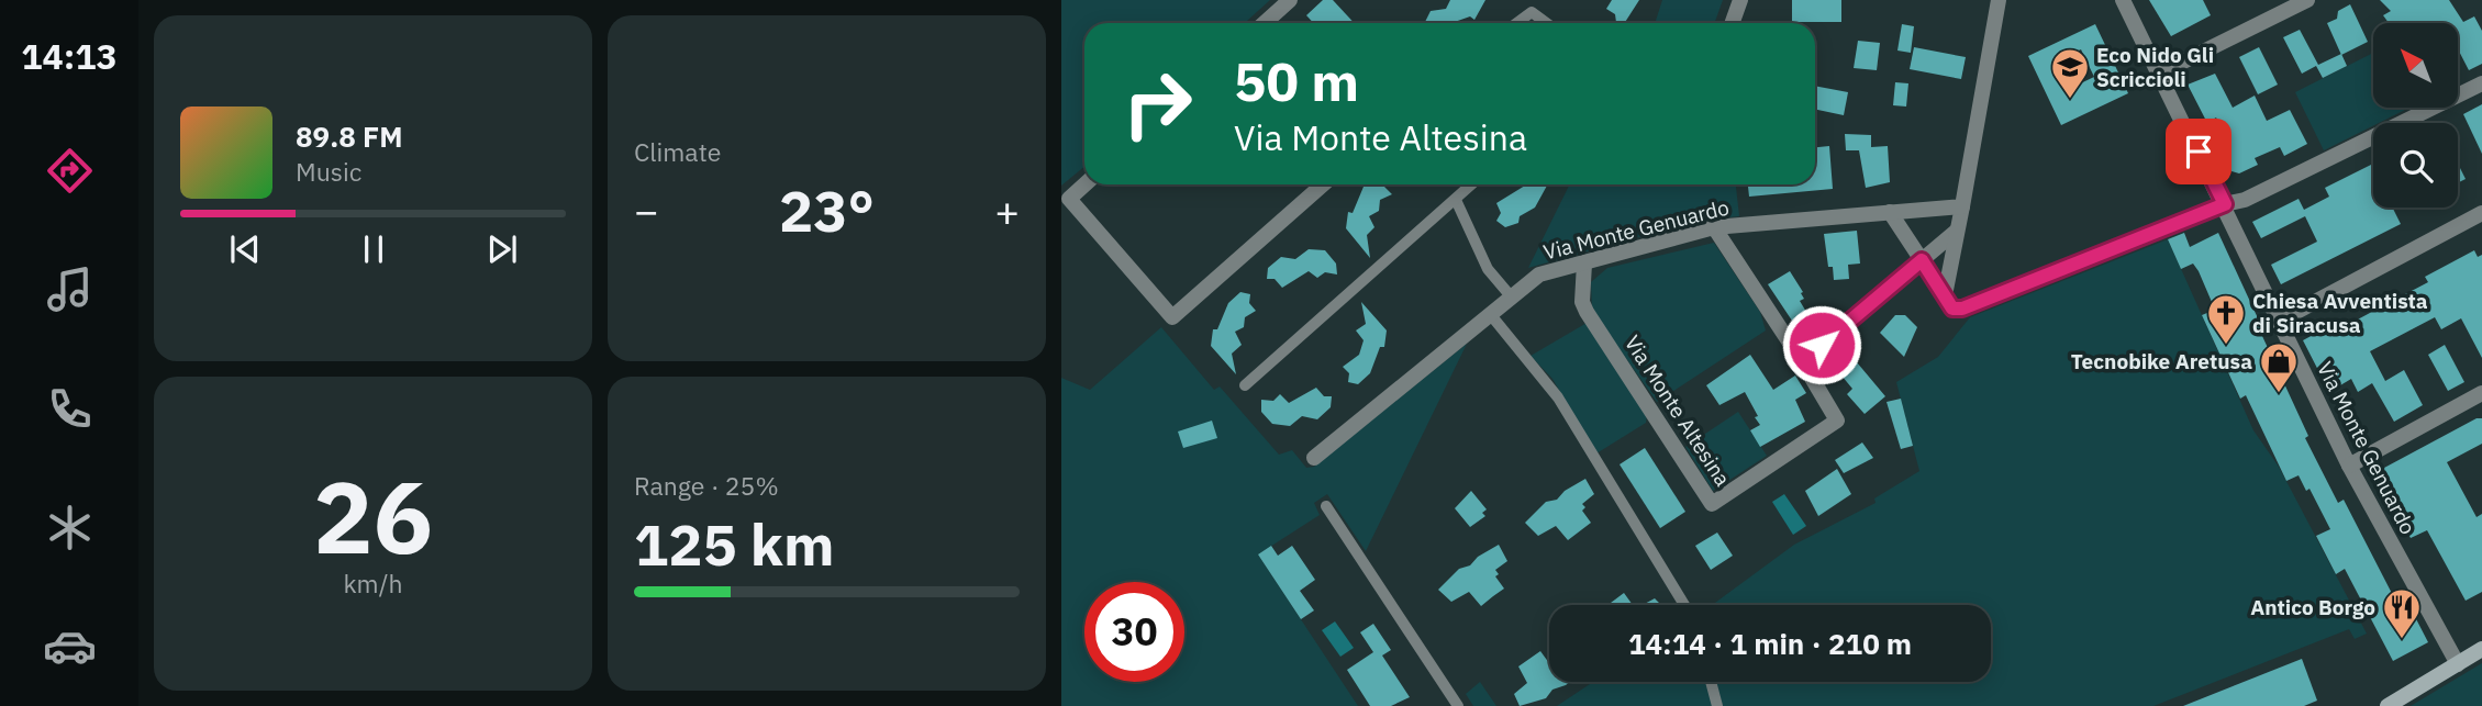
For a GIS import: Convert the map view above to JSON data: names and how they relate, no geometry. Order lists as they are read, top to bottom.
{
  "streets": {
    "street": ["Via Monte Genuardo", "Via Monte Altesina"]
  },
  "crossings": [
    ["Via Monte Genuardo", "Via Monte Altesina"]
  ],
  "places": {
    "school or university": ["Eco Nido Gli Scriccioli"],
    "church": ["Chiesa Avventista di Siracusa"],
    "shop": ["Tecnobike Aretusa"],
    "restaurant": ["Antico Borgo"]
  },
  "north": "top left",
  "page": {
    "tabs": "14:13",
    "tile": [
      "Climate",
      ["26", "km/h"],
      ["Range · 25%", "125 km"]
    ],
    "turn": ["50 m", "Via Monte Altesina"],
    "song": ["89.8 FM", "Music"],
    "heat": ["−", "23°", "+"],
    "limit": "30",
    "trip": "14:14 · 1 min · 210 m"
  }
}
